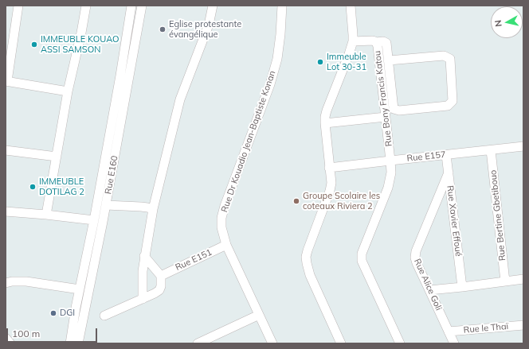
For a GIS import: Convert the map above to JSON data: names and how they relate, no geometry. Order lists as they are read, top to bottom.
{
  "streets": {
    "street": [
      "Rue Bony Francis Katou",
      "Rue Dr Kouadio Jean-Baptiste Konan",
      "Rue E157",
      "Rue E160",
      "Rue Bertine Gbetibouo",
      "Rue Xavier Effoué",
      "Rue E151",
      "Rue Alice Goli",
      "Rue le Thaï"
    ]
  },
  "crossings": [
    ["Rue Bony Francis Katou", "Rue E157"],
    ["Rue Dr Kouadio Jean-Baptiste Konan", "Rue E151"],
    ["Rue E157", "Rue Bertine Gbetibouo"],
    ["Rue E157", "Rue Xavier Effoué"],
    ["Rue Xavier Effoué", "Rue Alice Goli"],
    ["Rue Alice Goli", "Rue le Thaï"]
  ],
  "places": [
    "Eglise protestante évangélique",
    "IMMEUBLE KOUAO ASSI SAMSON",
    "Immeuble Lot 30-31",
    "IMMEUBLE DOTILAG 2",
    "Groupe Scolaire les coteaux Riviera 2",
    "DGI"
  ],
  "scale_bar": "100 m",
  "north": "left"
}
